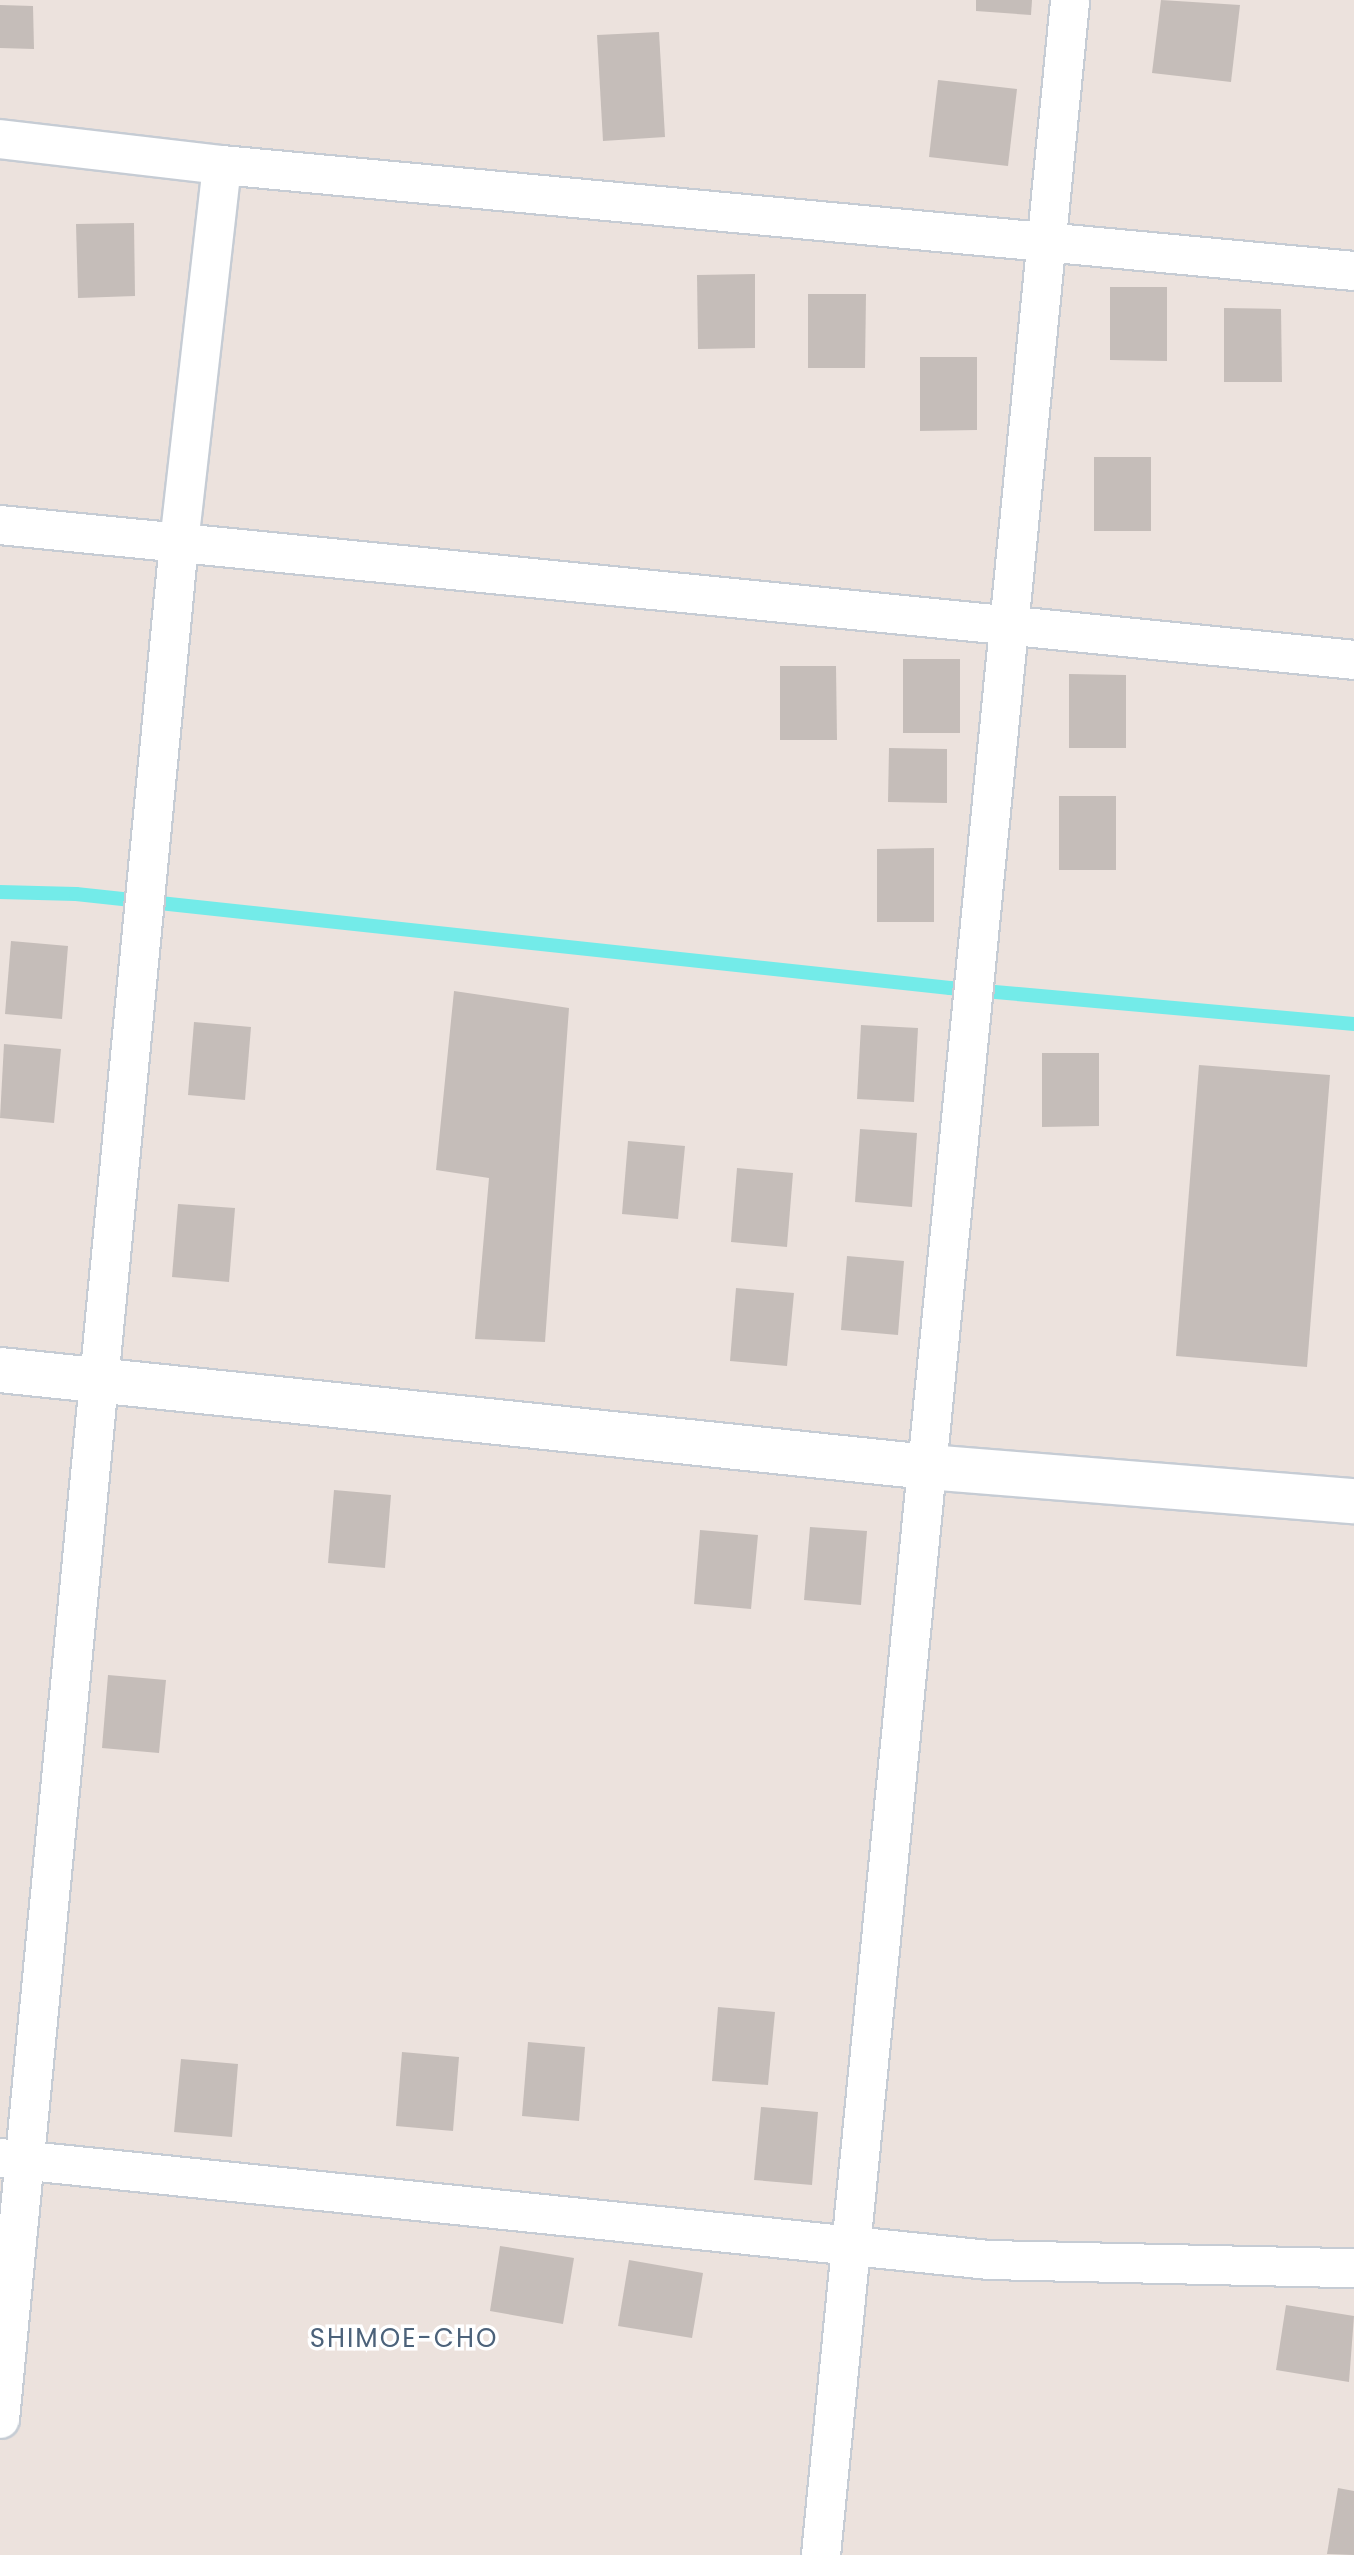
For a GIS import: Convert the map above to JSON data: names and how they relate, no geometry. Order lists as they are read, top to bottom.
{
  "districts": ["SHIMOE-CHO"]
}
